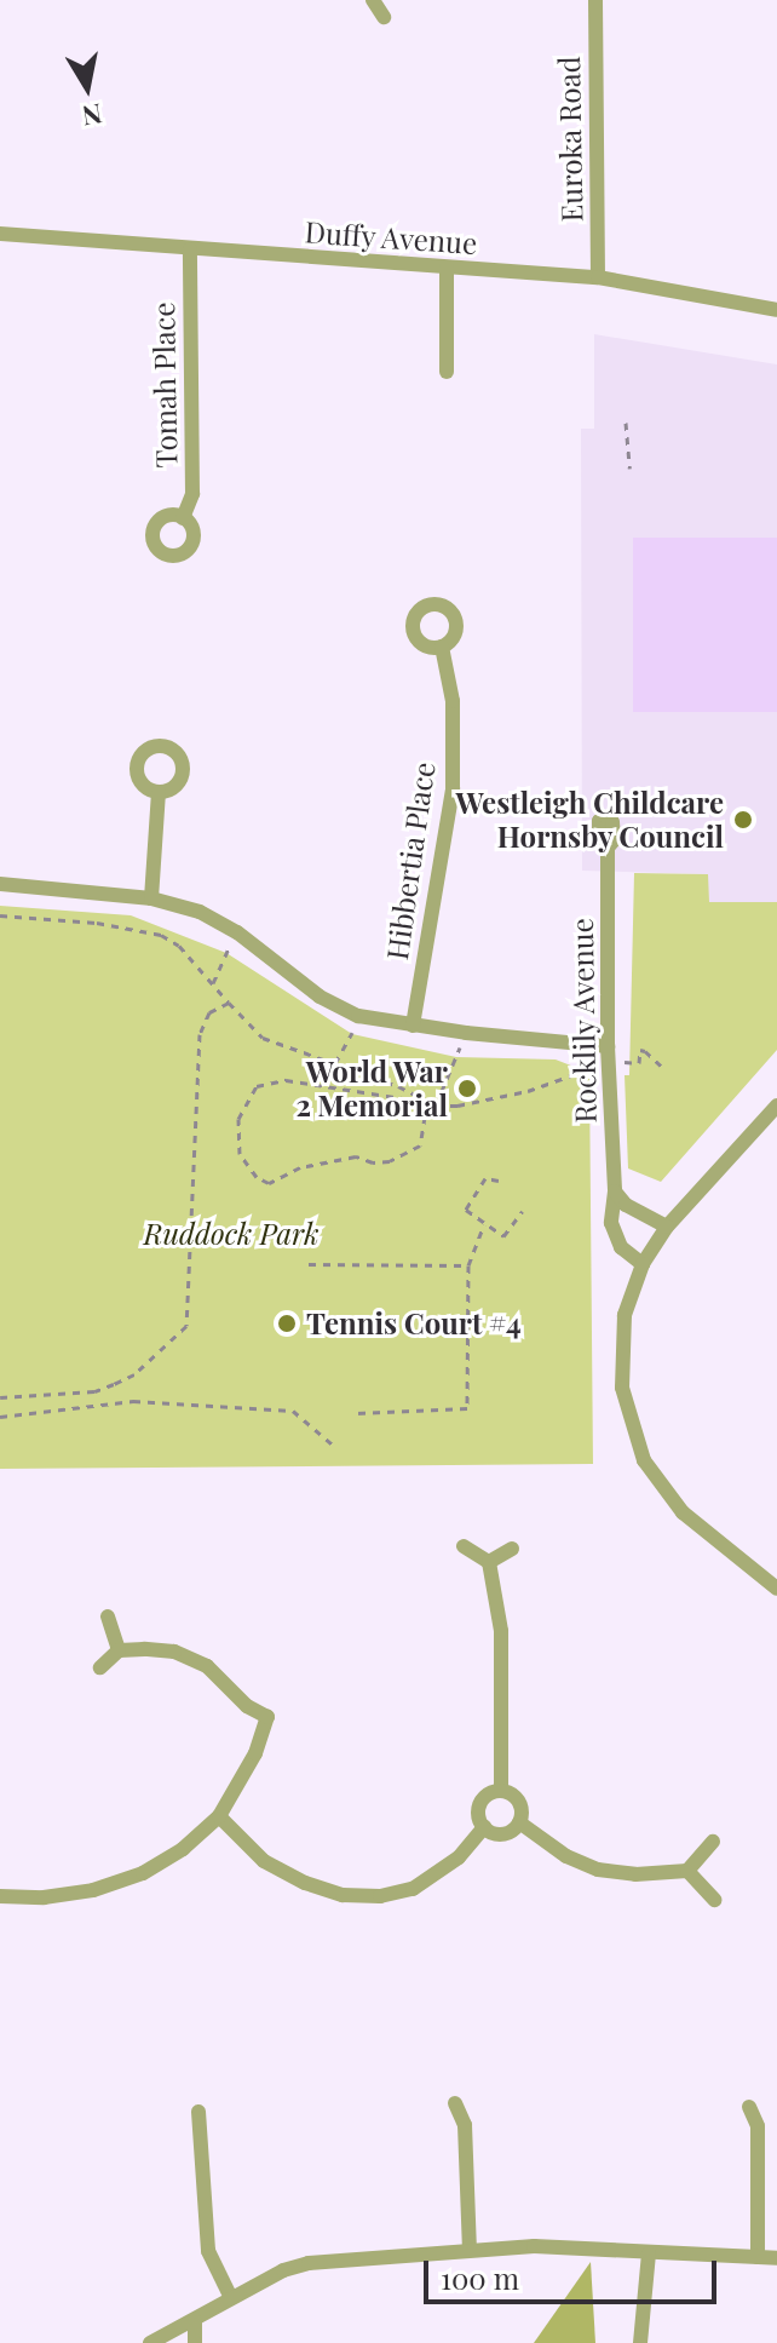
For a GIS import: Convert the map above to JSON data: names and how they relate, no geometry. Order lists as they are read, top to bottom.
{
  "streets": {
    "street": [
      "Euroka Road",
      "Duffy Avenue",
      "Tomah Place",
      "Hibbertia Place",
      "Rocklily Avenue"
    ]
  },
  "crossings": [
    ["Euroka Road", "Duffy Avenue"],
    ["Duffy Avenue", "Tomah Place"]
  ],
  "parks": ["Ruddock Park"],
  "places": ["Westleigh Childcare Hornsby Council", "World War 2 Memorial", "Tennis Court #4"],
  "scale_bar": "100 m",
  "north": "bottom"
}
